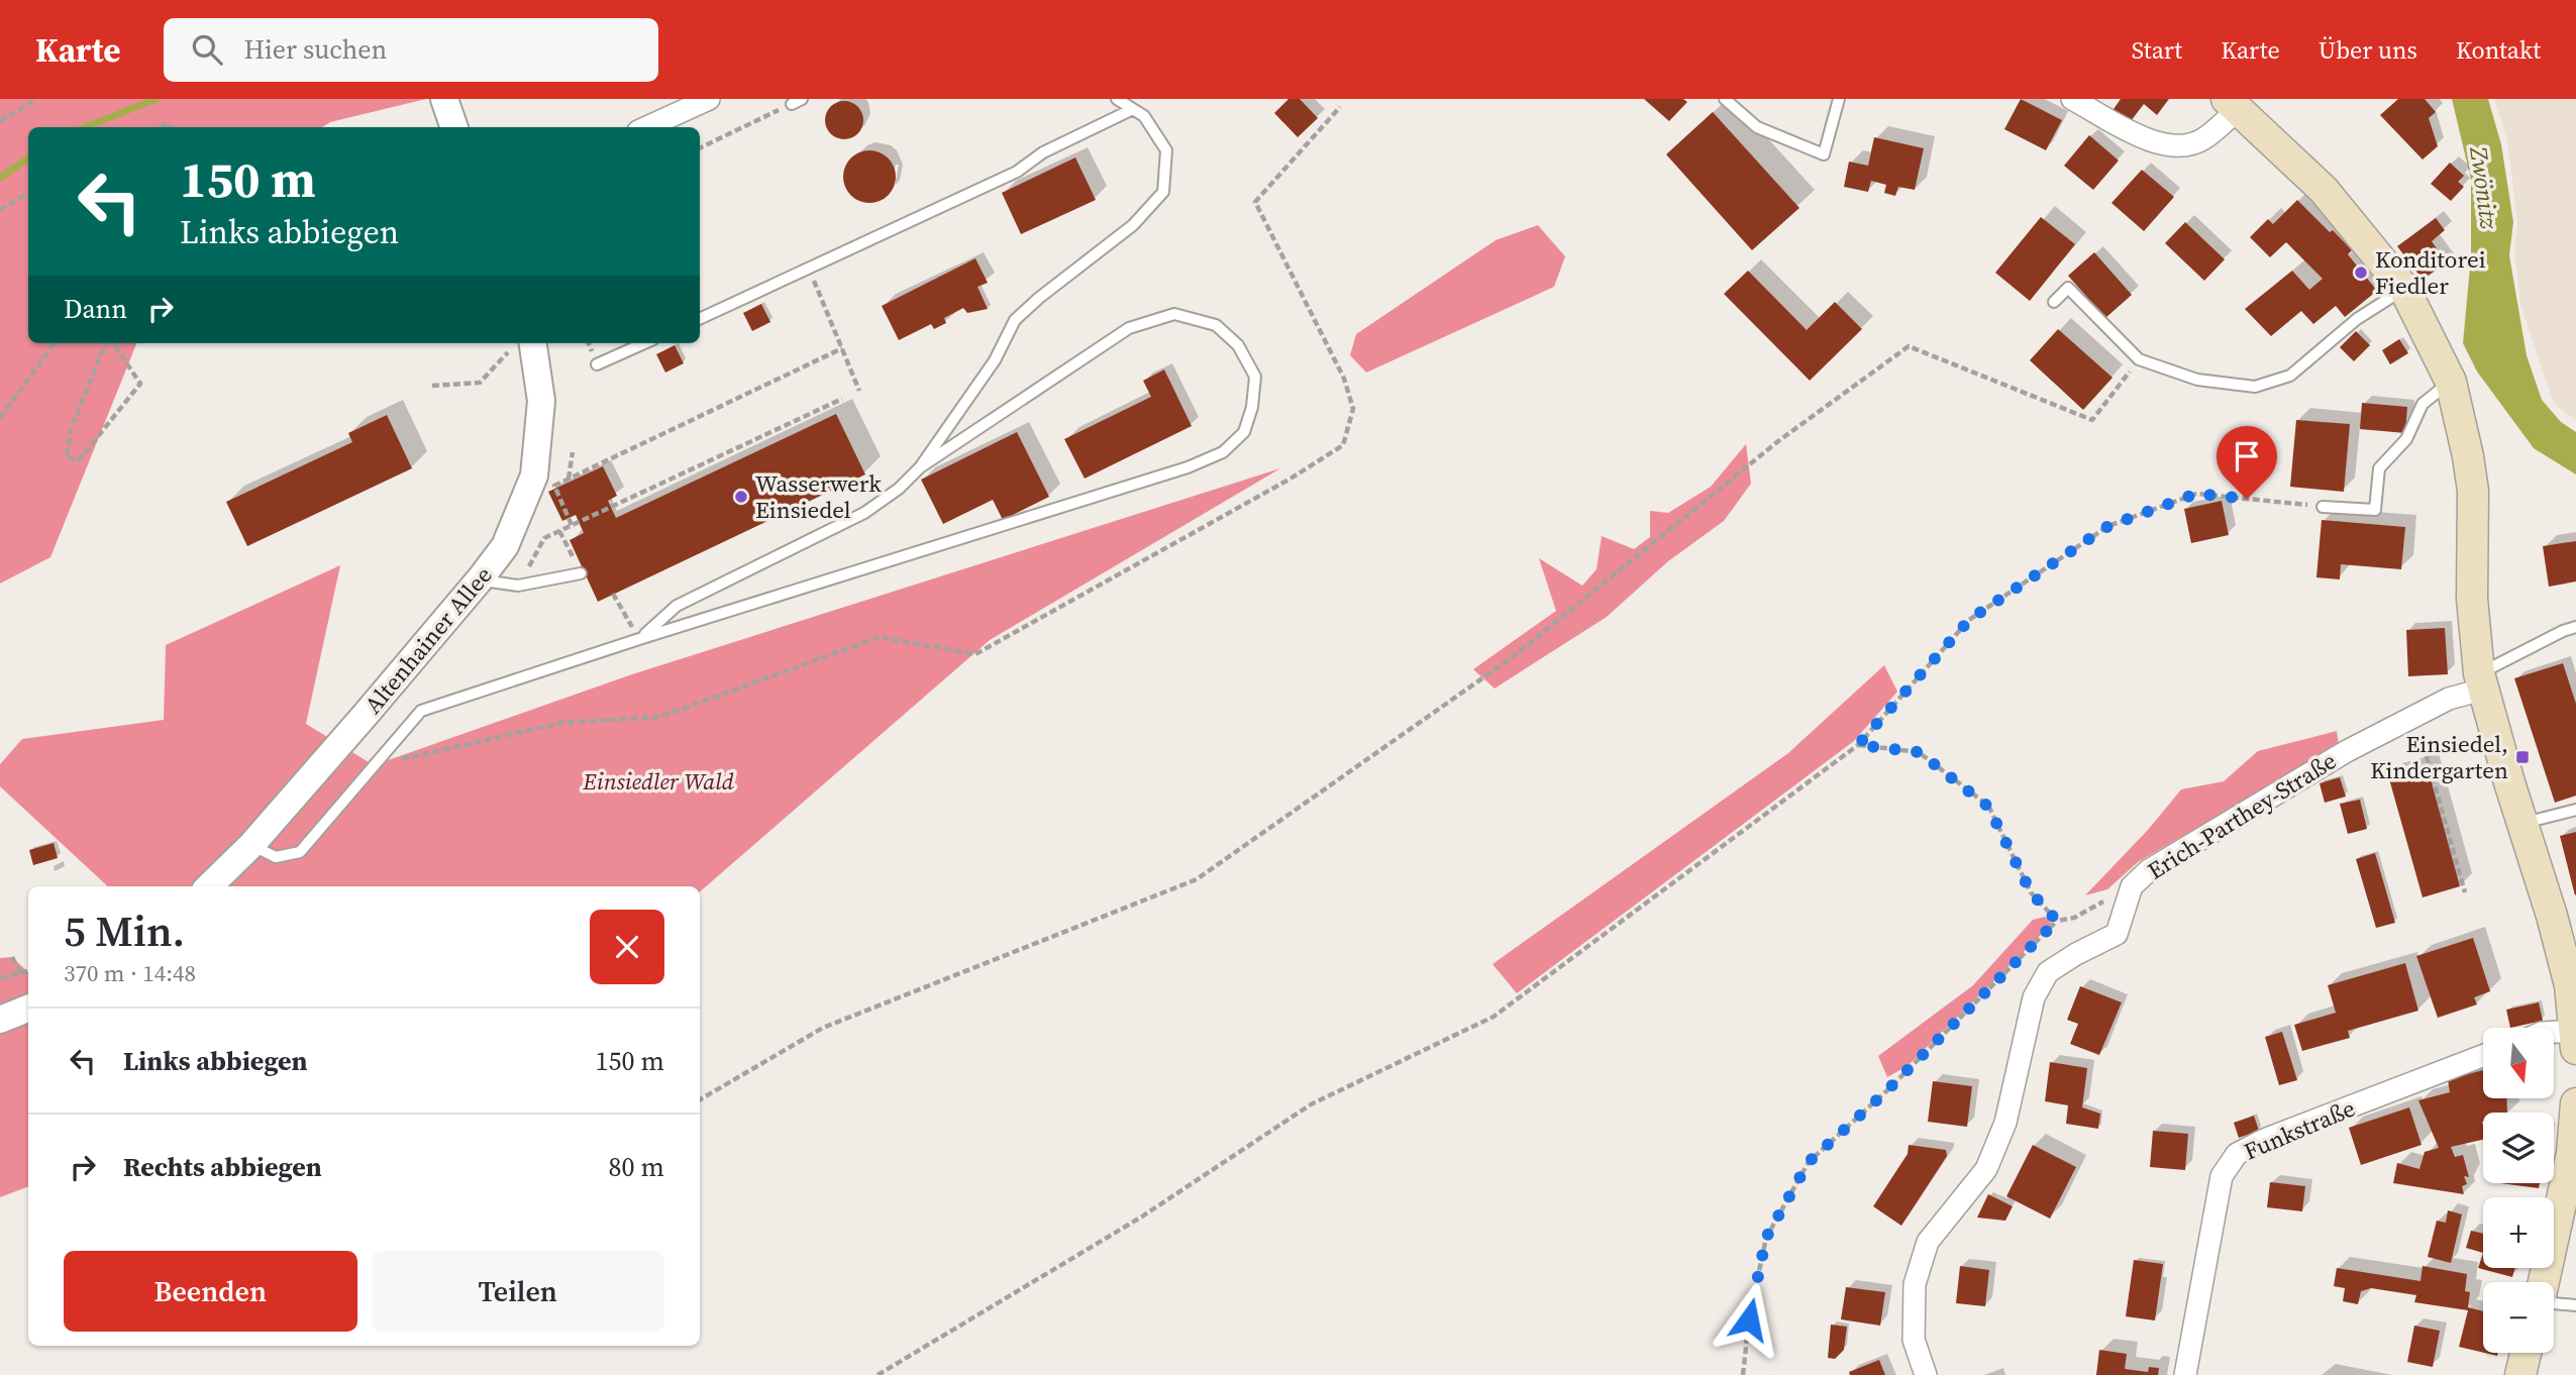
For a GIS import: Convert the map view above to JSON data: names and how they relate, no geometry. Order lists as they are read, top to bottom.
{
  "streets": {
    "street": ["Altenhainer Allee", "Erich-Parthey-Straße", "Funkstraße"]
  },
  "water": ["Zwönitz"],
  "parks": ["Einsiedler Wald"],
  "places": {
    "other": ["Konditorei Fiedler", "Wasserwerk Einsiedel"],
    "transit": ["Einsiedel, Kindergarten"]
  },
  "north": "bottom",
  "page": {
    "header": "Karte",
    "search": "Hier suchen",
    "nav": [
      "Start",
      "Karte",
      "Über uns",
      "Kontakt"
    ],
    "turn": ["150 m", "Links abbiegen"],
    "then": "Dann",
    "heading": ["5 Min.", "370 m · 14:48"],
    "list": [
      {
        "name": "Links abbiegen",
        "value": "150 m"
      },
      {
        "name": "Rechts abbiegen",
        "value": "80 m"
      }
    ],
    "map_buttons": ["+", "−"],
    "buttons": ["Beenden", "Teilen"]
  }
}
